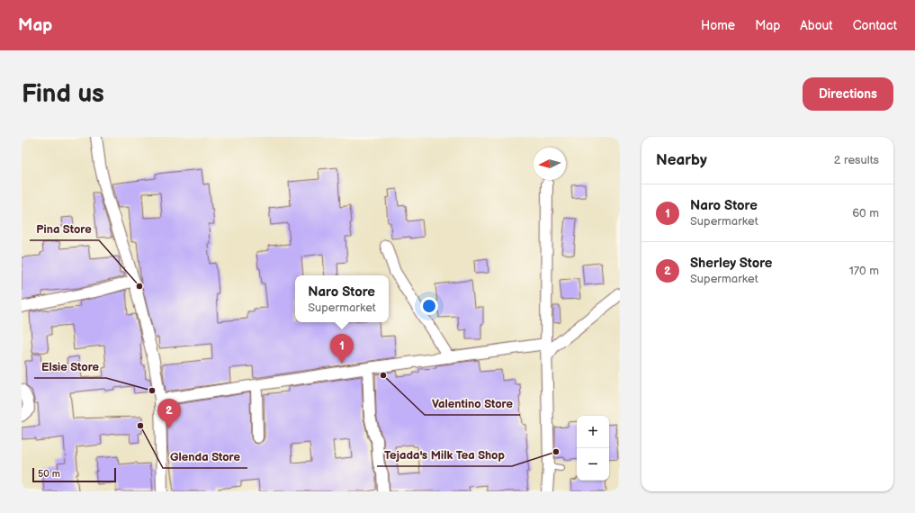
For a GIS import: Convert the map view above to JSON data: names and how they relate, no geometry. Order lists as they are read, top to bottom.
{
  "places": [
    "Pina Store",
    "Valentino Store",
    "Elsie Store",
    "Glenda Store",
    "Tejada's Milk Tea Shop"
  ],
  "scale_bar": "50 m",
  "north": "left",
  "page": {
    "header": "Map",
    "nav": [
      "Home",
      "Map",
      "About",
      "Contact"
    ],
    "buttons": "Directions",
    "title": "Find us",
    "heading": ["Nearby", "2 results"],
    "list": [
      {
        "mark": "1",
        "name": "Naro Store",
        "note": "Supermarket",
        "value": "60 m"
      },
      {
        "mark": "2",
        "name": "Sherley Store",
        "note": "Supermarket",
        "value": "170 m"
      }
    ],
    "popup": ["Naro Store", "Supermarket"],
    "pins": ["1", "2"],
    "map_buttons": ["+", "−"],
    "scale": "50 m"
  }
}
